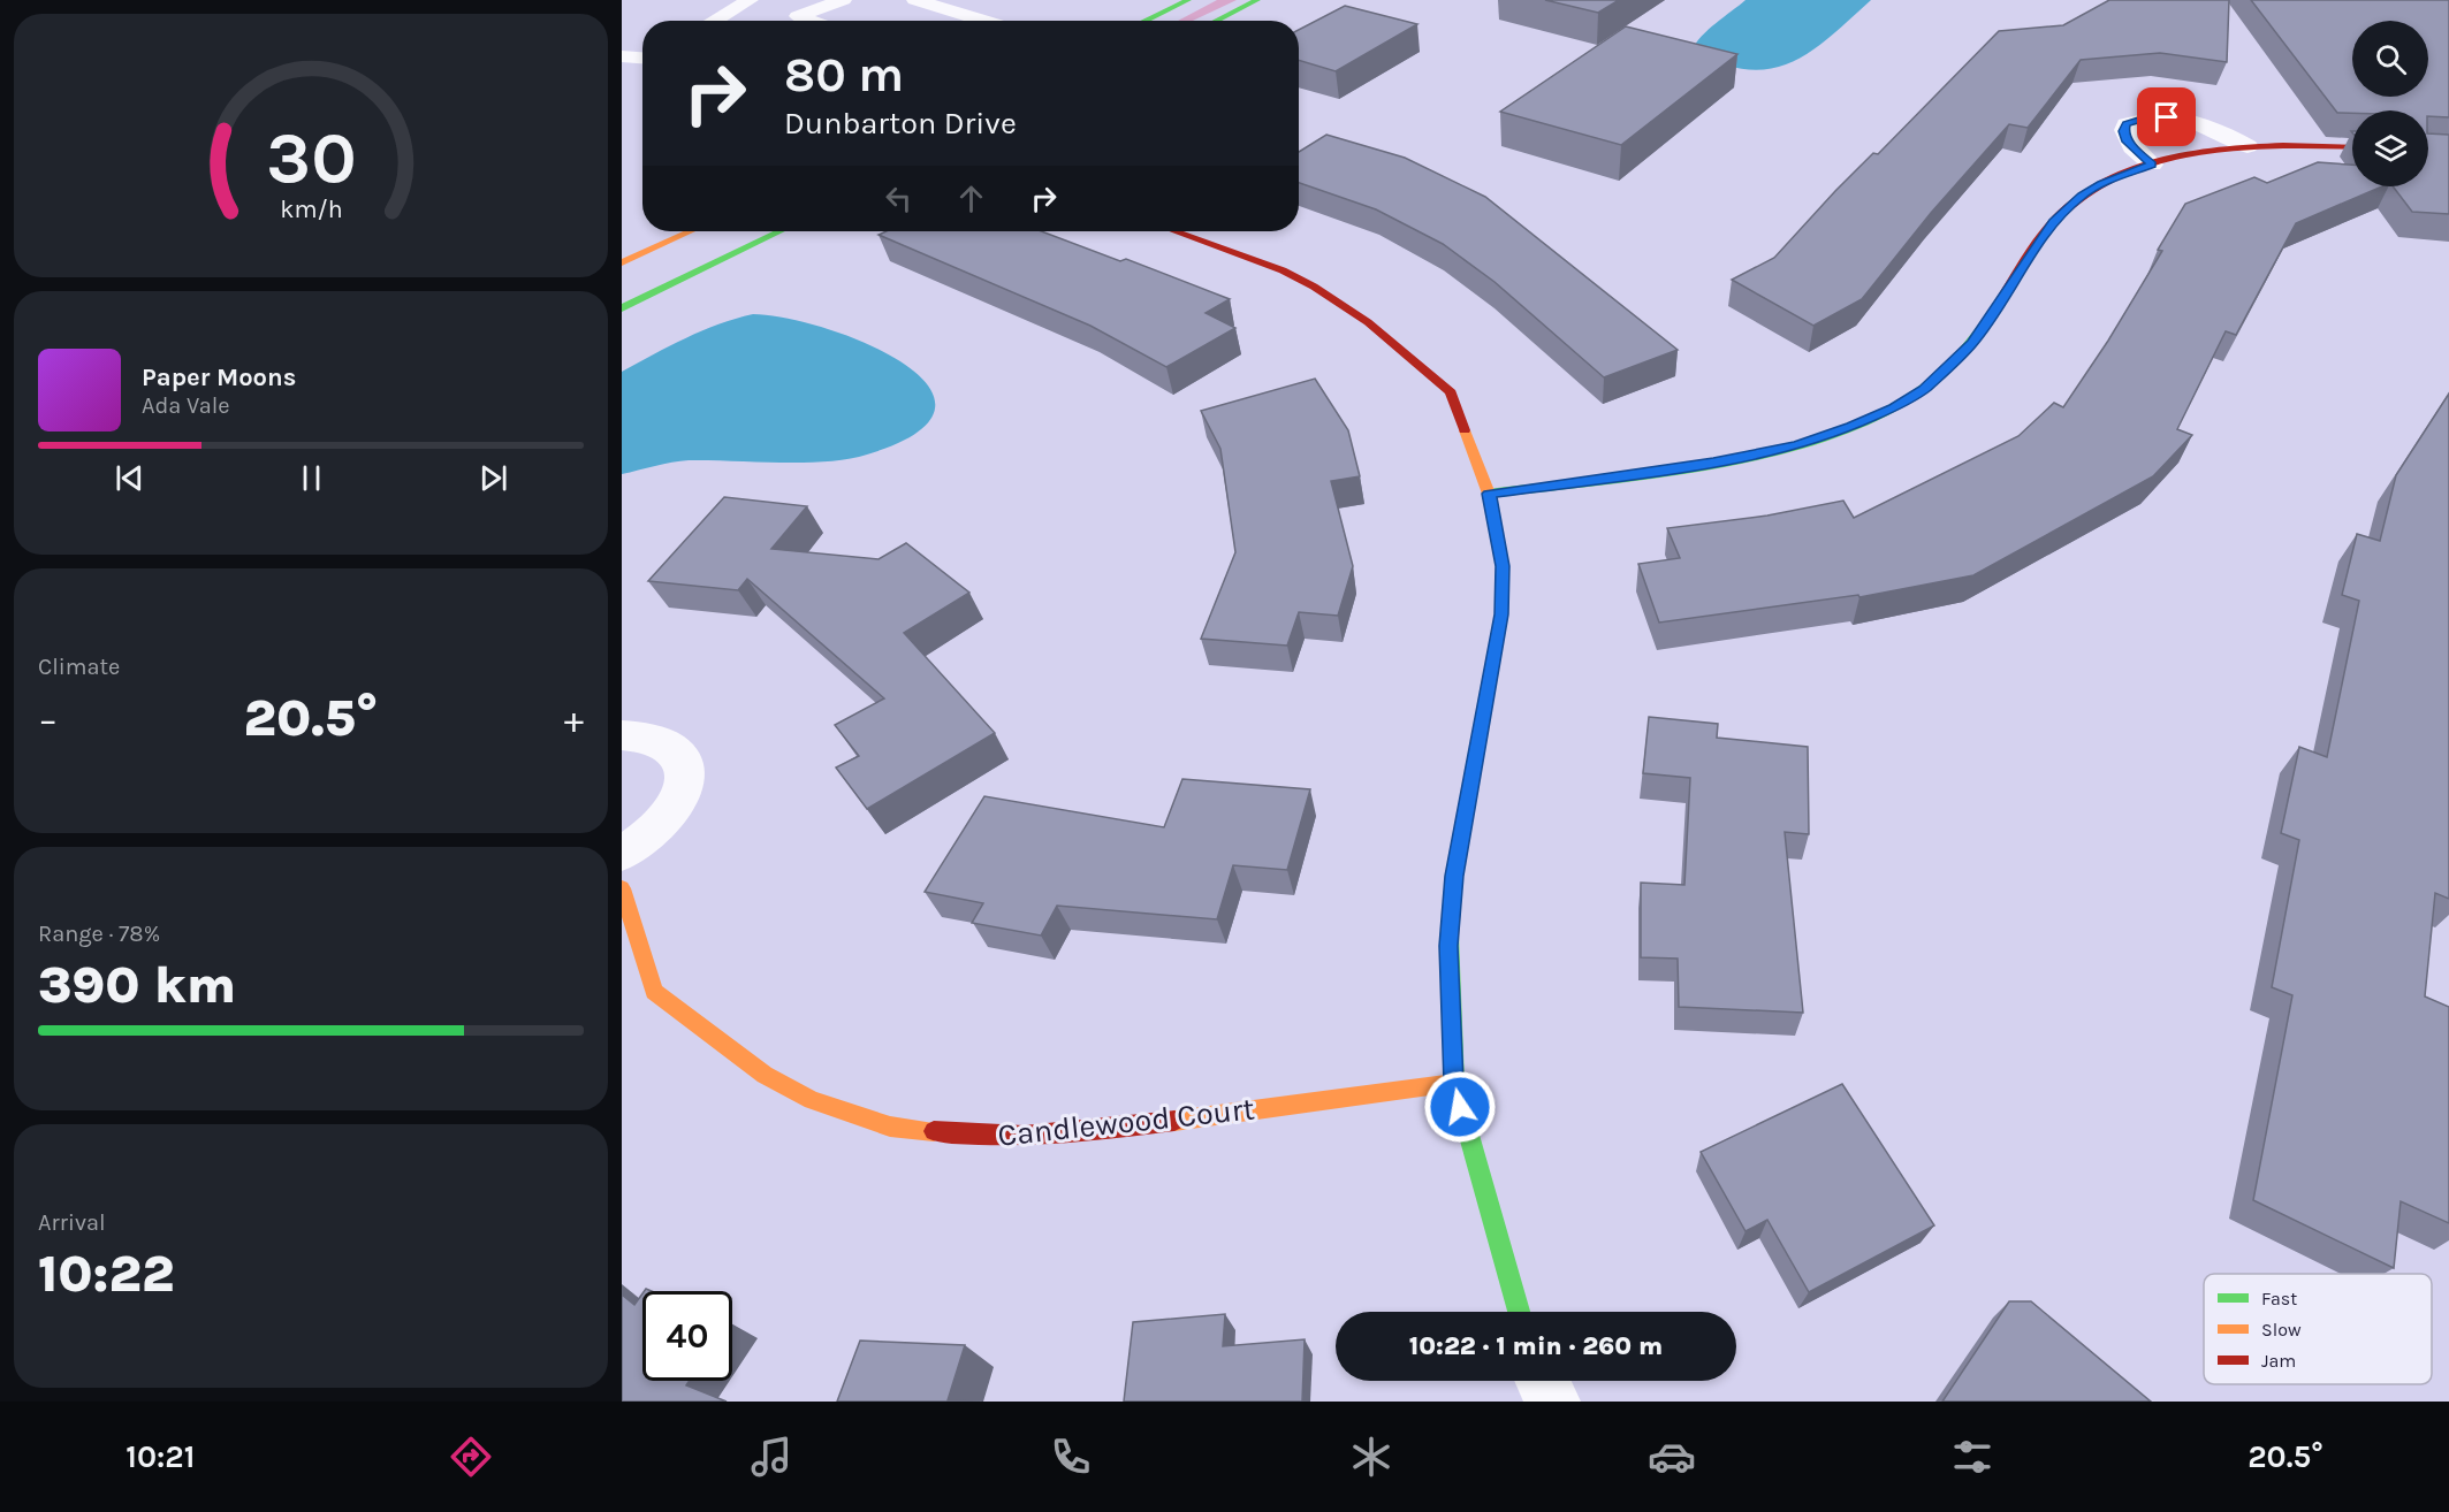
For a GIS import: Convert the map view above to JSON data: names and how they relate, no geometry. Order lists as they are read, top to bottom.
{
  "streets": {
    "street": ["Candlewood Court"]
  },
  "legend": ["Fast", "Slow", "Jam"],
  "page": {
    "turn": ["80 m", "Dunbarton Drive"],
    "song": ["Paper Moons", "Ada Vale"],
    "tile": [
      "Climate",
      ["Range · 78%", "390 km"],
      ["Arrival", "10:22"]
    ],
    "heat": ["−", "20.5°", "+"],
    "limit": "40",
    "trip": "10:22 · 1 min · 260 m",
    "tabs": ["10:21", "20.5°"],
    "gauge": ["30", "km/h"]
  }
}
